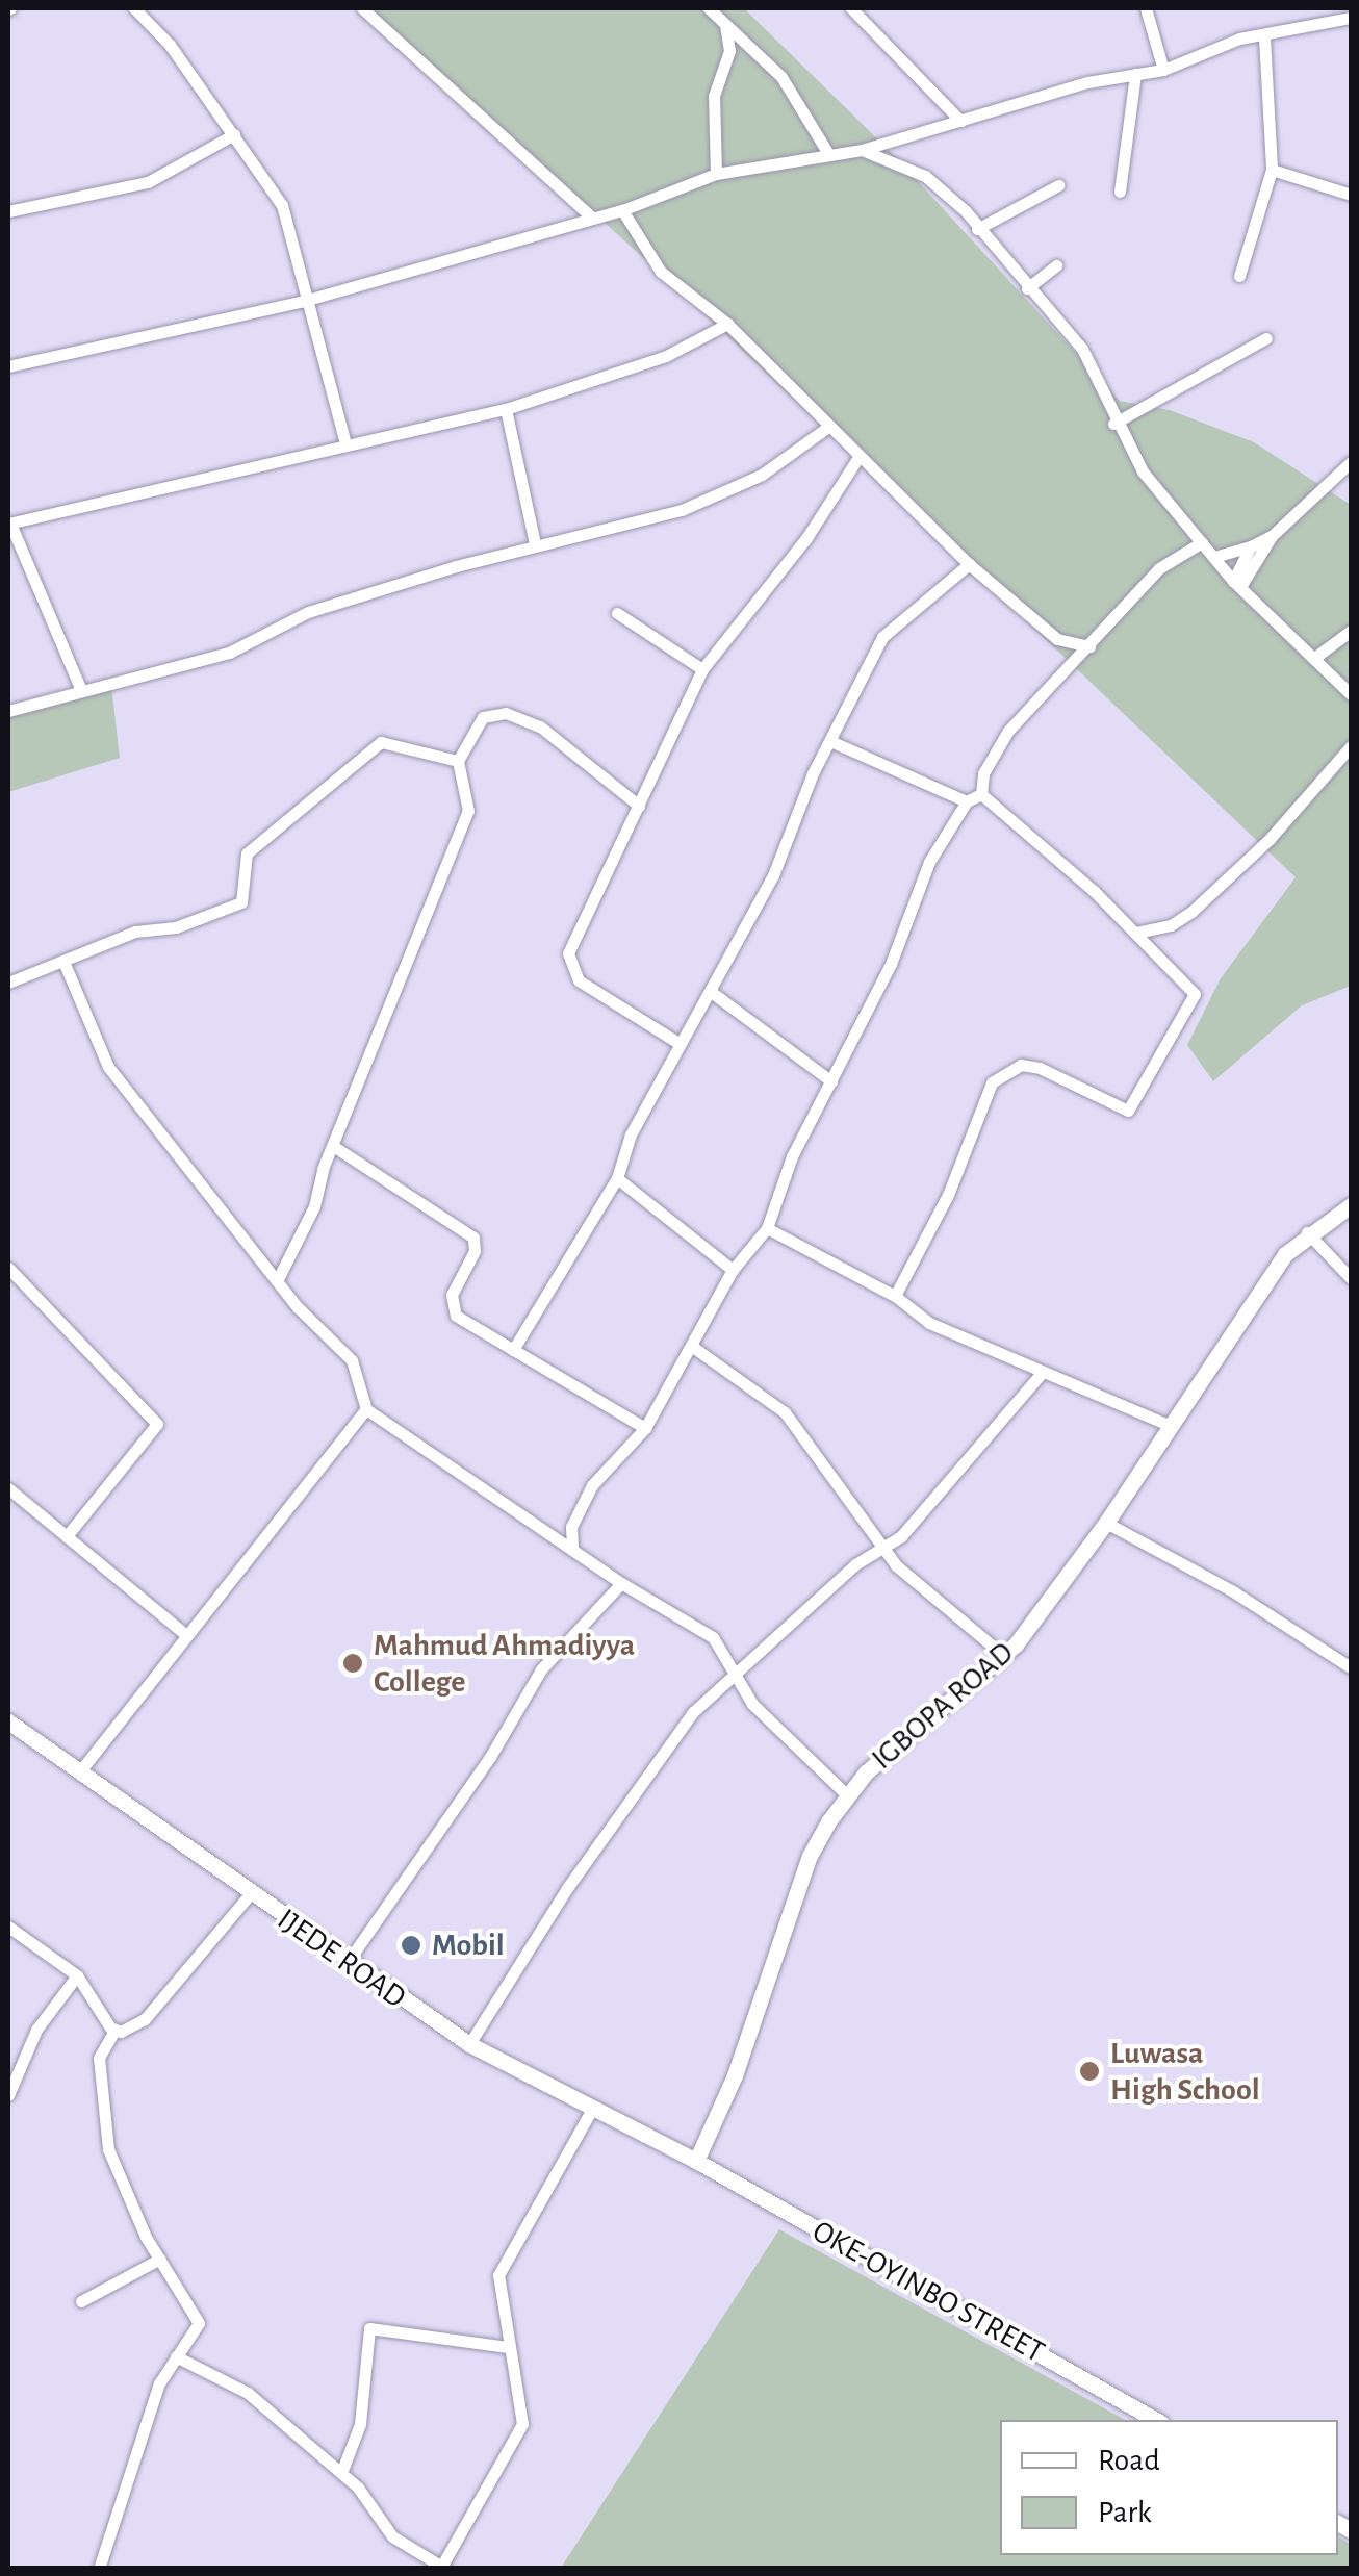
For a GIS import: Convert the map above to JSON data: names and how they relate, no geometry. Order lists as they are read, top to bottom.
{
  "streets": {
    "main road": ["IGBOPA ROAD", "IJEDE ROAD", "OKE-OYINBO STREET"]
  },
  "crossings": [
    ["IGBOPA ROAD", "IJEDE ROAD"],
    ["IGBOPA ROAD", "OKE-OYINBO STREET"],
    ["IJEDE ROAD", "OKE-OYINBO STREET"]
  ],
  "places": ["Mahmud Ahmadiyya College", "Mobil", "Luwasa High School"],
  "legend": ["Road", "Park"]
}
